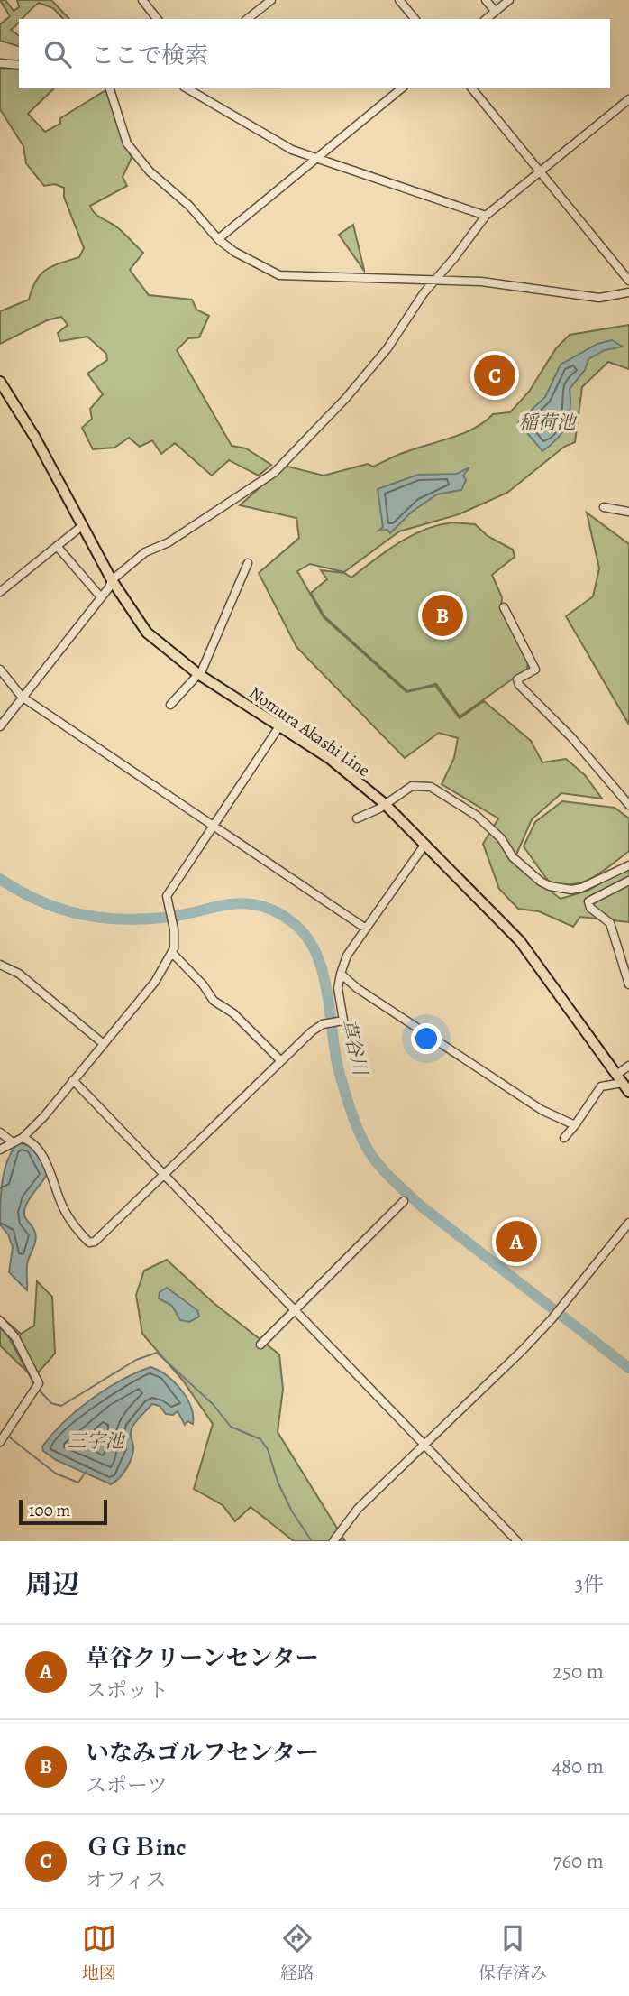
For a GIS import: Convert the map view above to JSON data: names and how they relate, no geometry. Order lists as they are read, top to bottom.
{
  "streets": {
    "main road": ["Nomura Akashi Line"]
  },
  "water": ["稲荷池", "草谷川", "三字池"],
  "scale_bar": "100 m",
  "page": {
    "search": "ここで検索",
    "pins": ["C", "B", "A"],
    "scale": "100 m",
    "heading": ["周辺", "3件"],
    "list": [
      {
        "mark": "A",
        "name": "草谷クリーンセンター",
        "note": "スポット",
        "value": "250 m"
      },
      {
        "mark": "B",
        "name": "いなみゴルフセンター",
        "note": "スポーツ",
        "value": "480 m"
      },
      {
        "mark": "C",
        "name": "ＧＧＢinc",
        "note": "オフィス",
        "value": "760 m"
      }
    ],
    "nav": ["地図", "経路", "保存済み"]
  }
}
